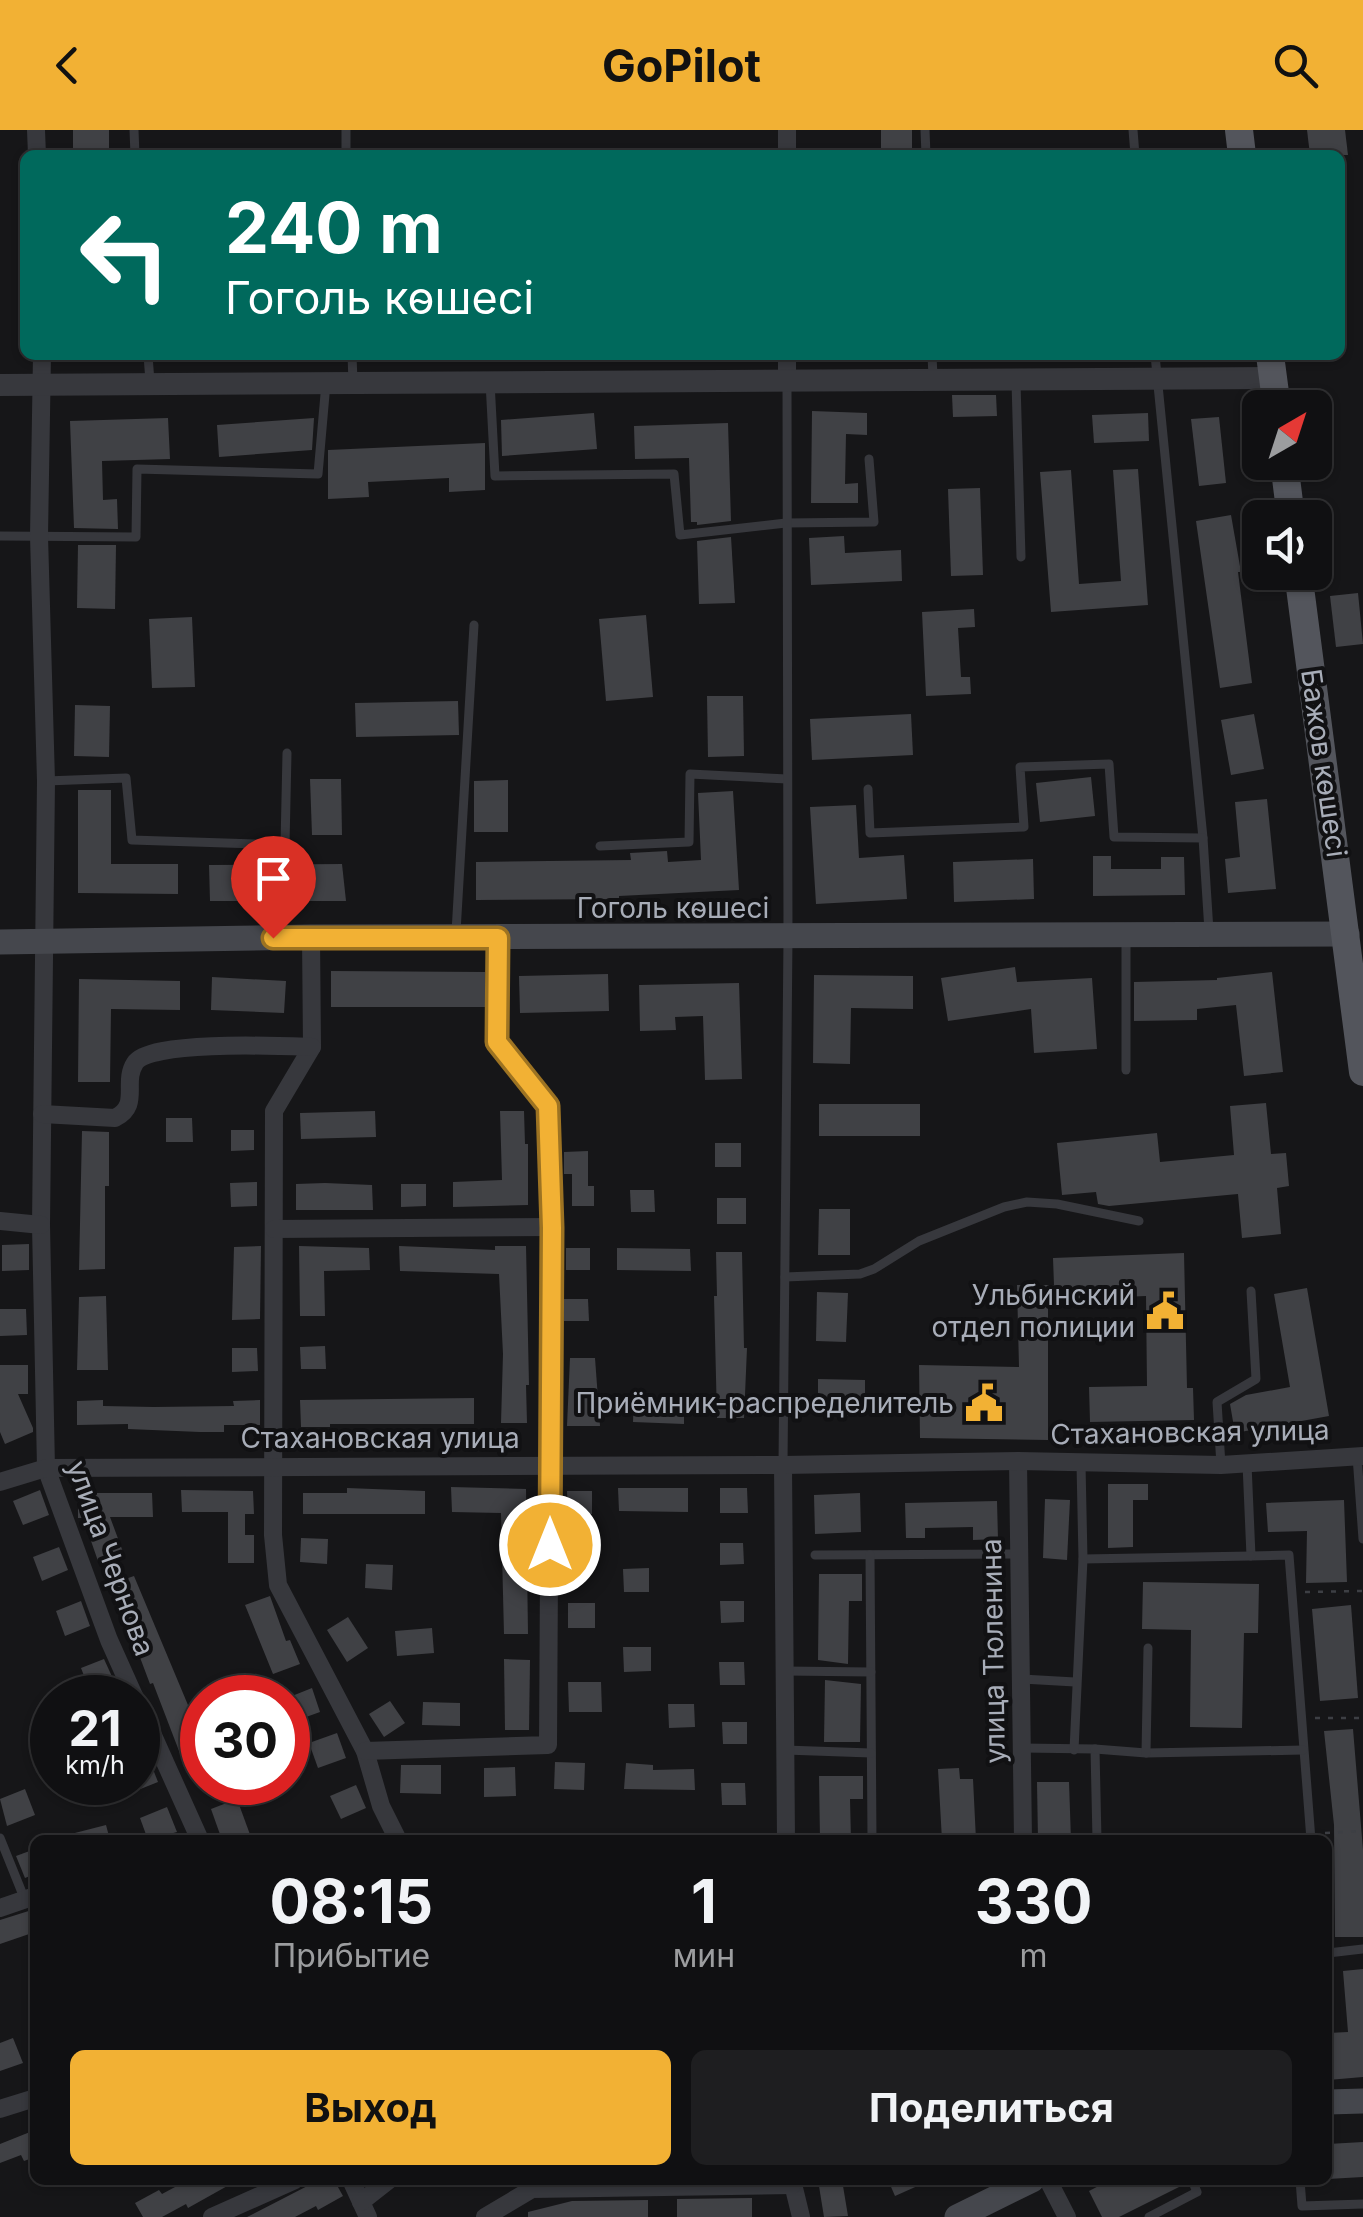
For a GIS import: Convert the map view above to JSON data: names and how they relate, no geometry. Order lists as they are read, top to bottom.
{
  "streets": {
    "main road": ["Бажов көшесі", "Гоголь көшесі"],
    "street": ["Стахановская улица", "улица Чернова", "улица Тюленина"]
  },
  "crossings": [
    ["Бажов көшесі", "Гоголь көшесі"],
    ["Гоголь көшесі", "улица Чернова"],
    ["Стахановская улица", "улица Чернова"],
    ["Стахановская улица", "улица Тюленина"]
  ],
  "places": {
    "public building": ["Ульбинский отдел полиции", "Приёмник-распределитель"]
  },
  "north": "top right",
  "page": {
    "header": "GoPilot",
    "turn": ["240 m", "Гоголь көшесі"],
    "speed": "21 km/h",
    "limit": "30",
    "eta": [
      "08:15",
      "Прибытие",
      "1",
      "мин",
      "330",
      "m"
    ],
    "buttons": ["Выход", "Поделиться"]
  }
}
